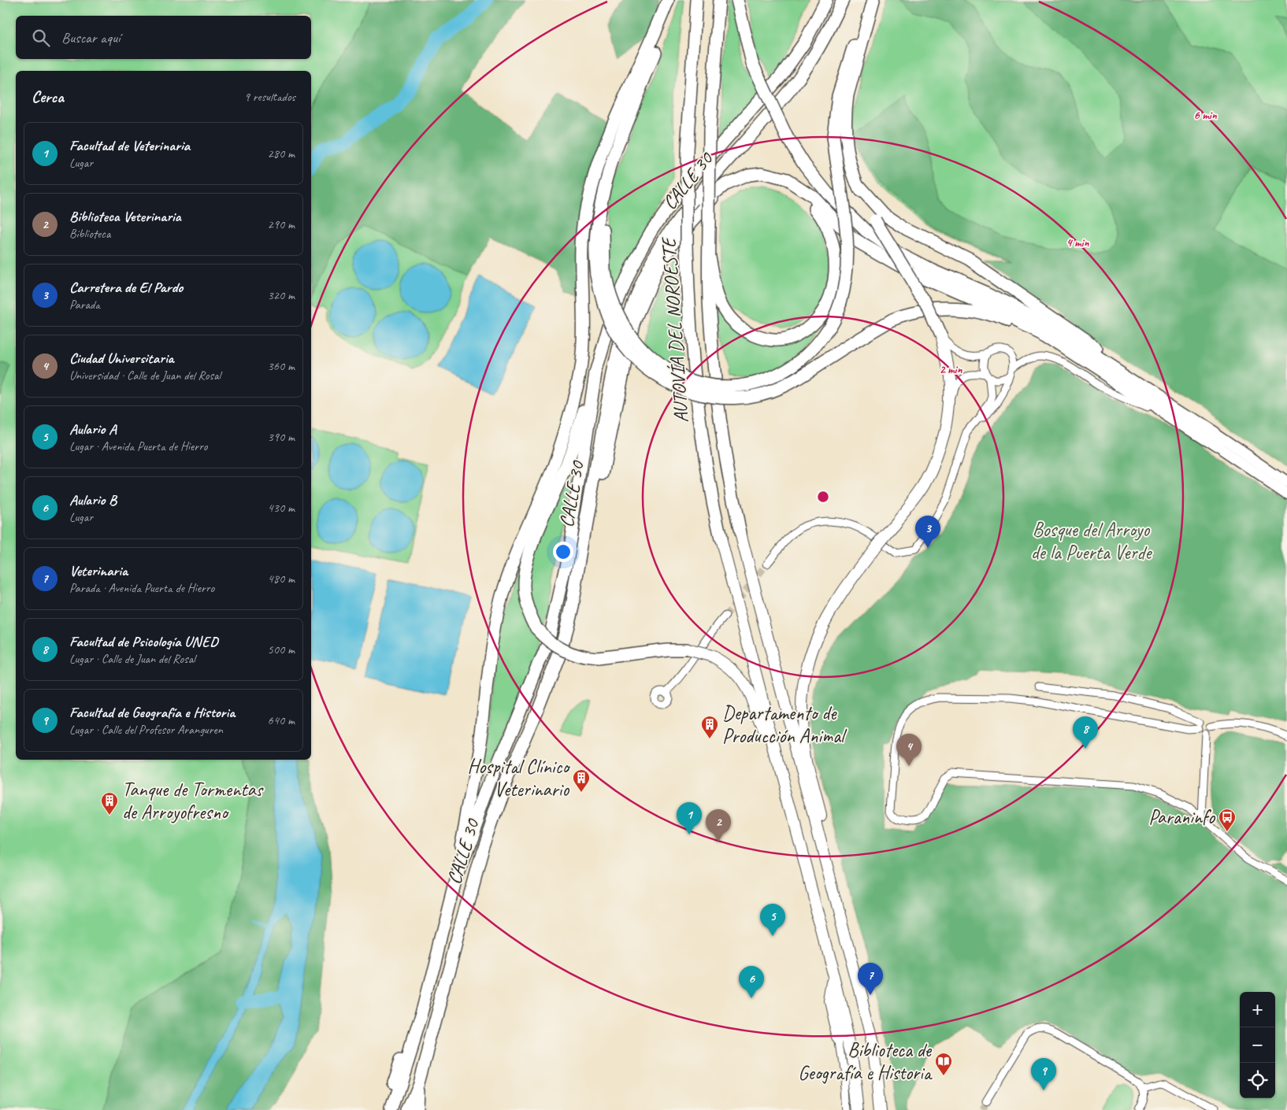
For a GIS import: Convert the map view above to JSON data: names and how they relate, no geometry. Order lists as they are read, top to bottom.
{
  "streets": {
    "highway": ["CALLE 30", "AUTOVÍA DEL NOROESTE"]
  },
  "parks": ["Bosque del Arroyo de la Puerta Verde"],
  "places": {
    "building": ["Departamento de Producción Animal", "Hospital Clínico Veterinario", "Tanque de Tormentas de Arroyofresno"],
    "bus stop": ["Paraninfo"],
    "library": ["Biblioteca de Geografía e Historia"]
  },
  "page": {
    "search": "Buscar aquí",
    "heading": ["Cerca", "9 resultados"],
    "list": [
      {
        "mark": "1",
        "name": "Facultad de Veterinaria",
        "note": "Lugar",
        "value": "280 m"
      },
      {
        "mark": "2",
        "name": "Biblioteca Veterinaria",
        "note": "Biblioteca",
        "value": "290 m"
      },
      {
        "mark": "3",
        "name": "Carretera de El Pardo",
        "note": "Parada",
        "value": "320 m"
      },
      {
        "mark": "4",
        "name": "Ciudad Universitaria",
        "note": "Universidad · Calle de Juan del Rosal",
        "value": "360 m"
      },
      {
        "mark": "5",
        "name": "Aulario A",
        "note": "Lugar · Avenida Puerta de Hierro",
        "value": "390 m"
      },
      {
        "mark": "6",
        "name": "Aulario B",
        "note": "Lugar",
        "value": "430 m"
      },
      {
        "mark": "7",
        "name": "Veterinaria",
        "note": "Parada · Avenida Puerta de Hierro",
        "value": "480 m"
      },
      {
        "mark": "8",
        "name": "Facultad de Psicología UNED",
        "note": "Lugar · Calle de Juan del Rosal",
        "value": "500 m"
      },
      {
        "mark": "9",
        "name": "Facultad de Geografía e Historia",
        "note": "Lugar · Calle del Profesor Aranguren",
        "value": "640 m"
      }
    ],
    "pins": [
      "3",
      "8",
      "4",
      "1",
      "2",
      "5",
      "7",
      "6",
      "9"
    ],
    "map_buttons": ["+", "−"]
  },
  "rings": ["6 min", "4 min", "2 min"]
}
